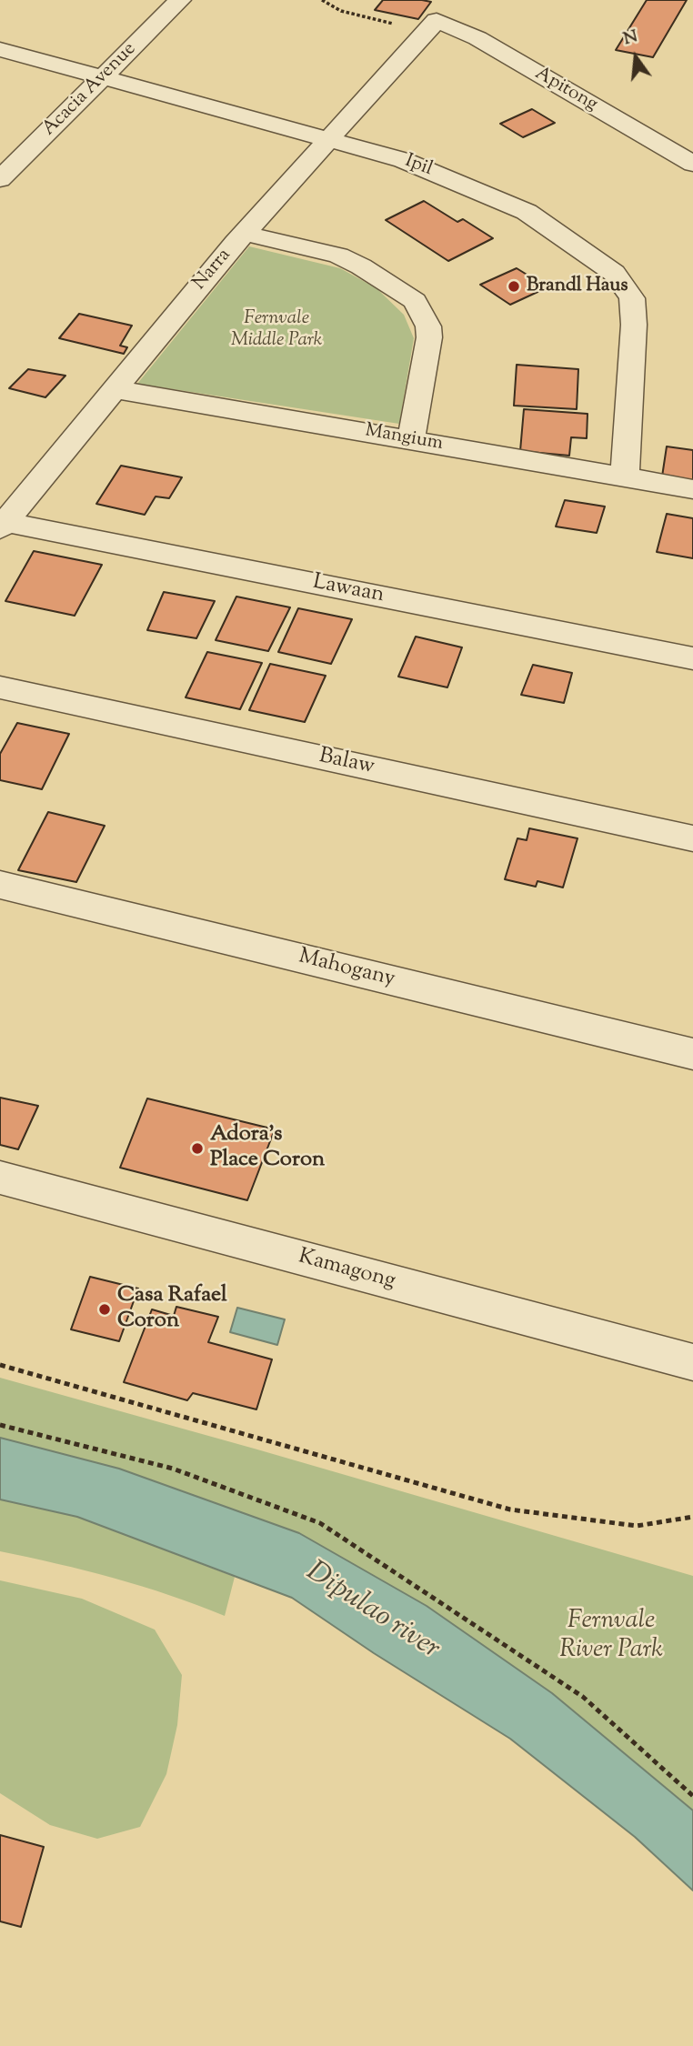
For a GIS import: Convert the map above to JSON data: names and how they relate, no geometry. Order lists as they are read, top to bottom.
{
  "streets": {
    "street": [
      "Acacia Avenue",
      "Apitong",
      "Ipil",
      "Narra",
      "Mangium",
      "Lawaan",
      "Balaw",
      "Mahogany",
      "Kamagong"
    ]
  },
  "crossings": [
    ["Acacia Avenue", "Ipil"],
    ["Apitong", "Narra"],
    ["Ipil", "Narra"],
    ["Ipil", "Mangium"],
    ["Narra", "Mangium"],
    ["Narra", "Lawaan"]
  ],
  "water": ["Dipulao river"],
  "parks": ["Fernvale Middle Park", "Fernvale River Park"],
  "places": ["Brandl Haus", "Adora's Place Coron", "Casa Rafael Coron"],
  "north": "top"
}
